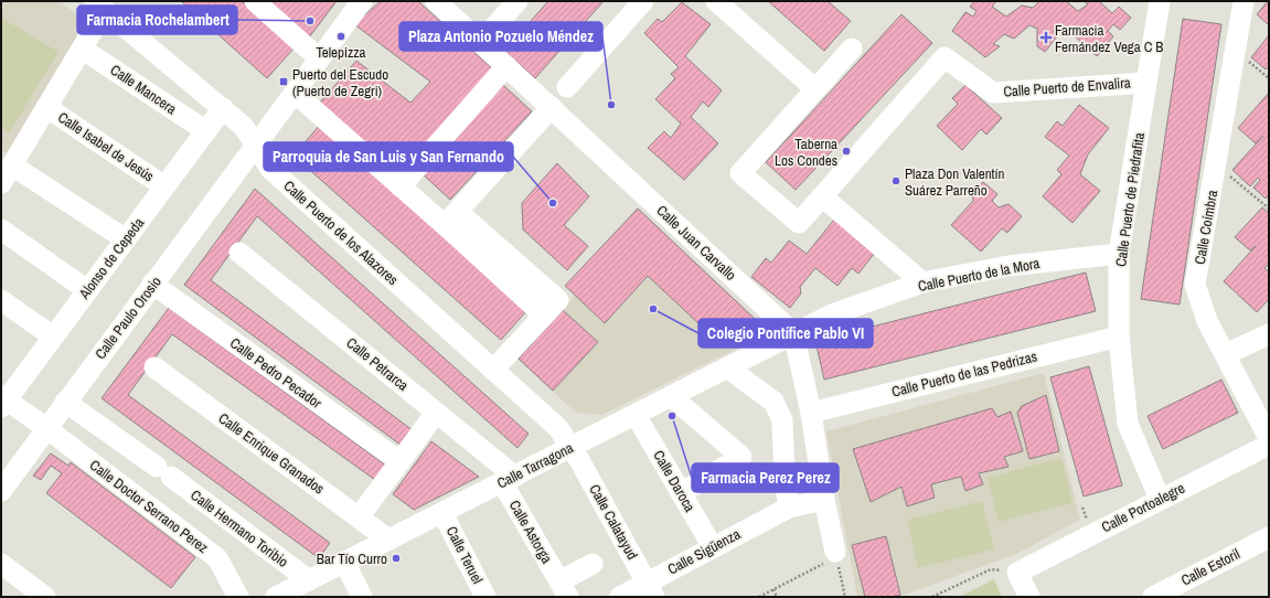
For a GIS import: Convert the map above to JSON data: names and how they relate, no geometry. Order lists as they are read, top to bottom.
{
  "streets": {
    "street": [
      "Calle Puerto de Envalira",
      "Calle Mancera",
      "Calle Isabel de Jesús",
      "Calle Puerto de Piedrafita",
      "Calle Coímbra",
      "Calle Puerto de los Alazores",
      "Calle Juan Carvallo",
      "Alonso de Cepeda",
      "Calle Puerto de la Mora",
      "Calle Paulo Orosio",
      "Calle Petrarca",
      "Calle Pedro Pecador",
      "Calle Puerto de las Pedrizas",
      "Calle Enrique Granados",
      "Calle Tarragona",
      "Calle Daroca",
      "Calle Doctor Serrano Perez",
      "Calle Portoalegre",
      "Calle Calatayud",
      "Calle Hermano Toribio",
      "Calle Astorga",
      "Calle Sigüenza",
      "Calle Teruel",
      "Calle Estoril"
    ]
  },
  "crossings": [
    ["Calle Puerto de Envalira", "Calle Puerto de Piedrafita"],
    ["Calle Mancera", "Alonso de Cepeda"],
    ["Calle Isabel de Jesús", "Alonso de Cepeda"],
    ["Calle Puerto de Piedrafita", "Calle Puerto de la Mora"],
    ["Calle Puerto de Piedrafita", "Calle Puerto de las Pedrizas"],
    ["Calle Puerto de Piedrafita", "Calle Portoalegre"],
    ["Calle Puerto de los Alazores", "Alonso de Cepeda"],
    ["Calle Puerto de los Alazores", "Calle Paulo Orosio"],
    ["Calle Puerto de los Alazores", "Calle Tarragona"],
    ["Calle Puerto de los Alazores", "Calle Calatayud"],
    ["Calle Juan Carvallo", "Calle Puerto de la Mora"],
    ["Calle Juan Carvallo", "Calle Tarragona"],
    ["Alonso de Cepeda", "Calle Doctor Serrano Perez"],
    ["Calle Puerto de la Mora", "Calle Tarragona"],
    ["Calle Paulo Orosio", "Calle Pedro Pecador"],
    ["Calle Paulo Orosio", "Calle Doctor Serrano Perez"],
    ["Calle Paulo Orosio", "Calle Hermano Toribio"],
    ["Calle Petrarca", "Calle Tarragona"],
    ["Calle Petrarca", "Calle Astorga"],
    ["Calle Enrique Granados", "Calle Tarragona"],
    ["Calle Tarragona", "Calle Daroca"],
    ["Calle Tarragona", "Calle Calatayud"],
    ["Calle Tarragona", "Calle Hermano Toribio"],
    ["Calle Tarragona", "Calle Astorga"],
    ["Calle Tarragona", "Calle Teruel"],
    ["Calle Daroca", "Calle Sigüenza"],
    ["Calle Calatayud", "Calle Sigüenza"]
  ],
  "places": {
    "other": [
      "Farmacia Rochelambert",
      "Telepizza",
      "Plaza Antonio Pozuelo Méndez",
      "Taberna Los Condes",
      "Plaza Don Valentín Suárez Parreño",
      "Parroquia de San Luis y San Fernando",
      "Colegio Pontífice Pablo VI",
      "Farmacia Perez Perez",
      "Bar Tío Curro"
    ],
    "health": ["Farmacia Fernández Vega C B"],
    "transit": ["Puerto del Escudo (Puerto de Zegri)"]
  }
}
